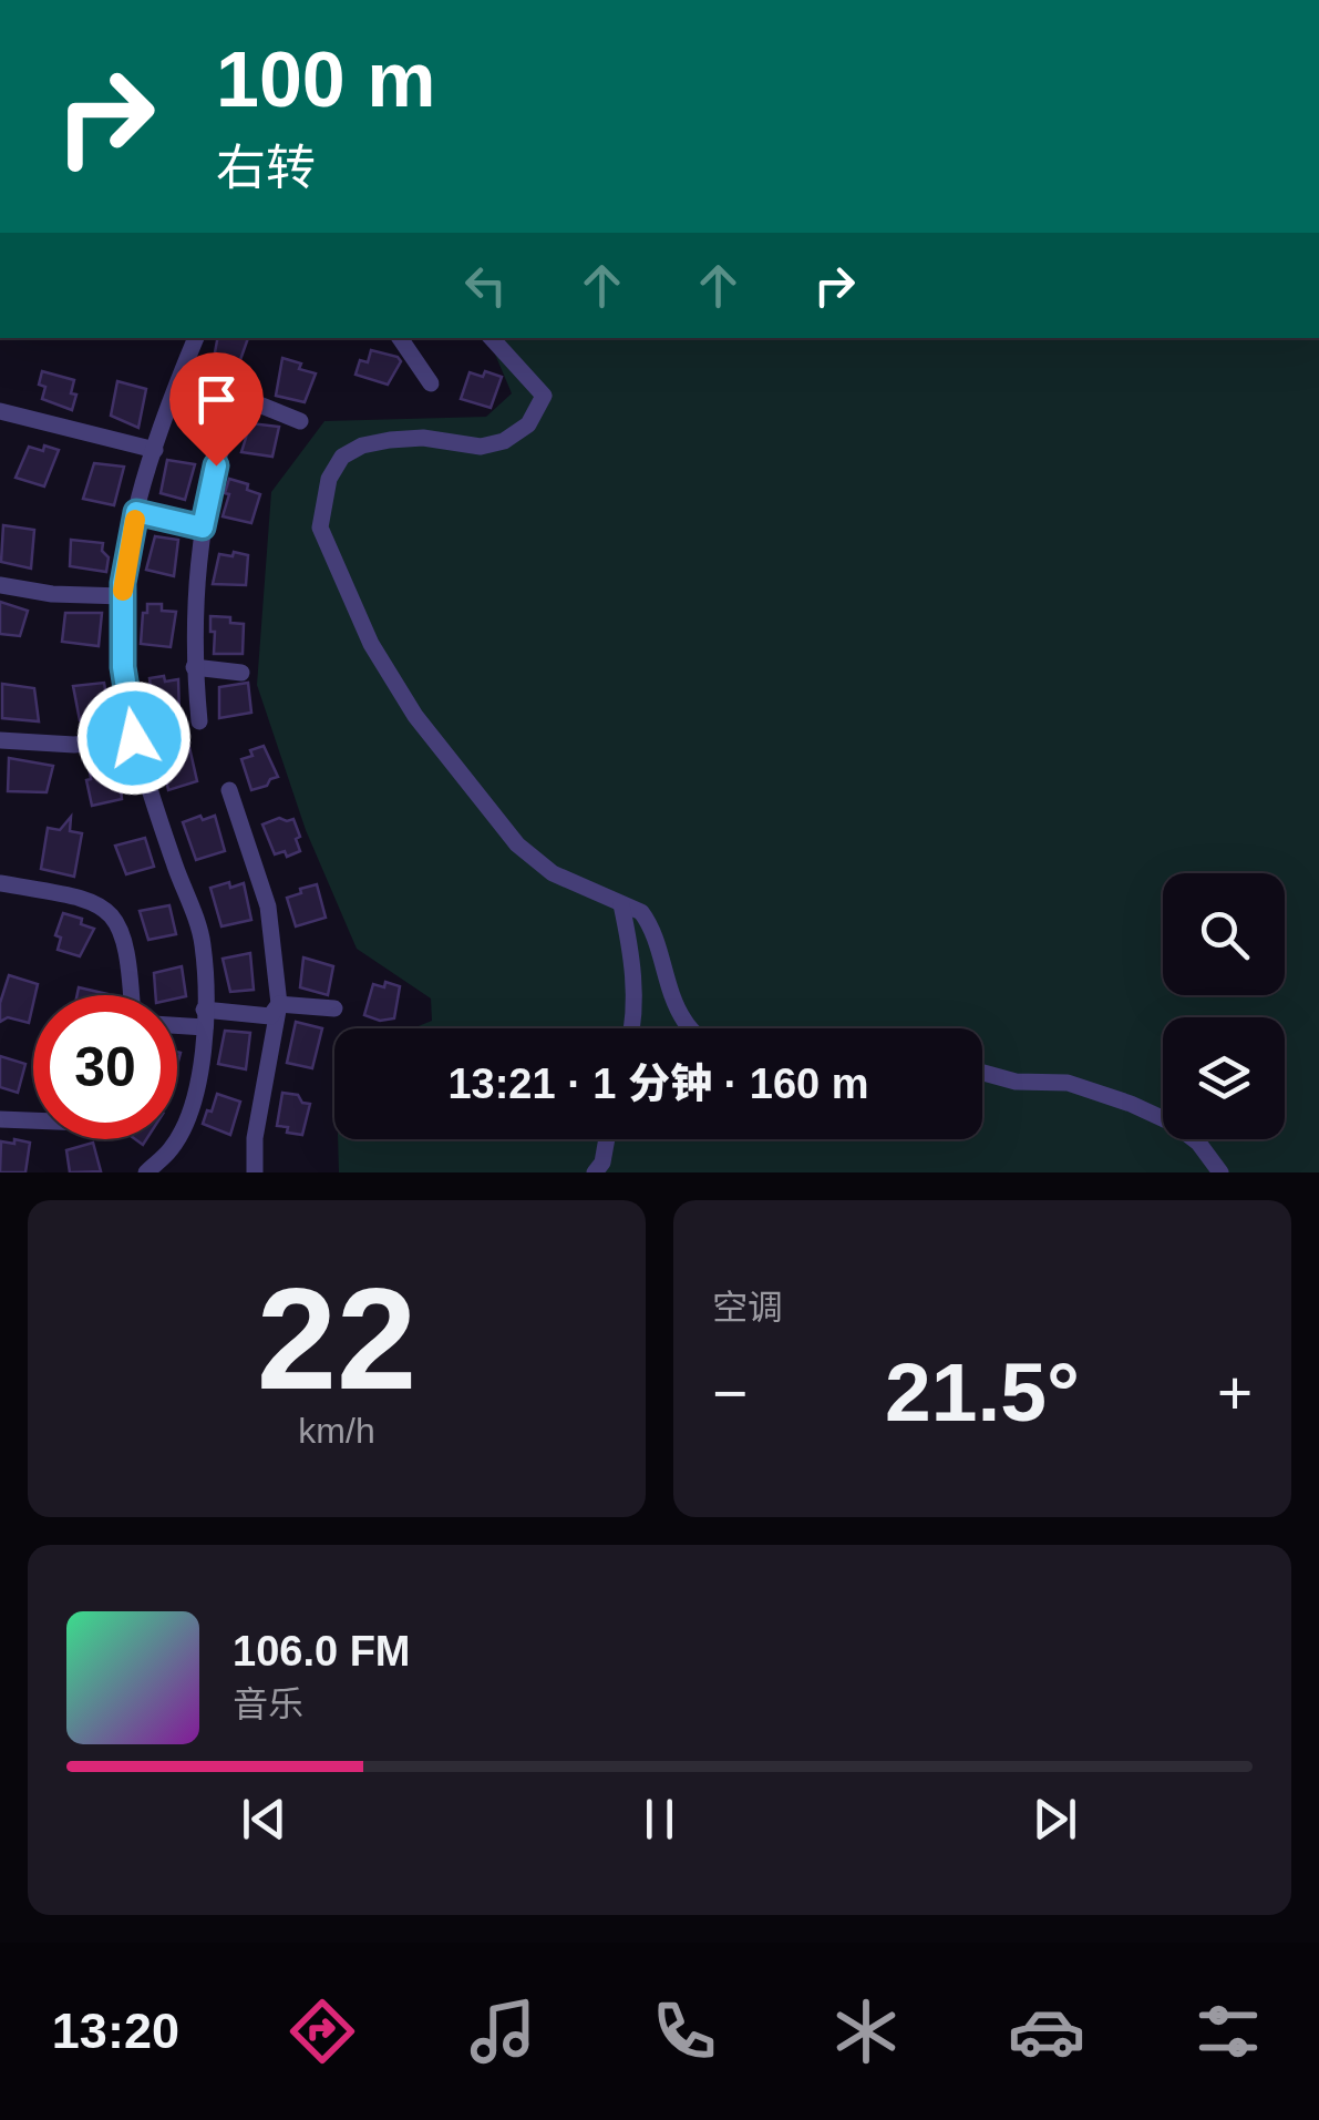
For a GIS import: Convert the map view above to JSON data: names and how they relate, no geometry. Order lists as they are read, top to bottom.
{
  "page": {
    "turn": ["100 m", "右转"],
    "limit": "30",
    "trip": "13:21 · 1 分钟 · 160 m",
    "tile": [
      ["22", "km/h"],
      "空调"
    ],
    "heat": ["−", "21.5°", "+"],
    "song": ["106.0 FM", "音乐"],
    "tabs": "13:20"
  }
}
